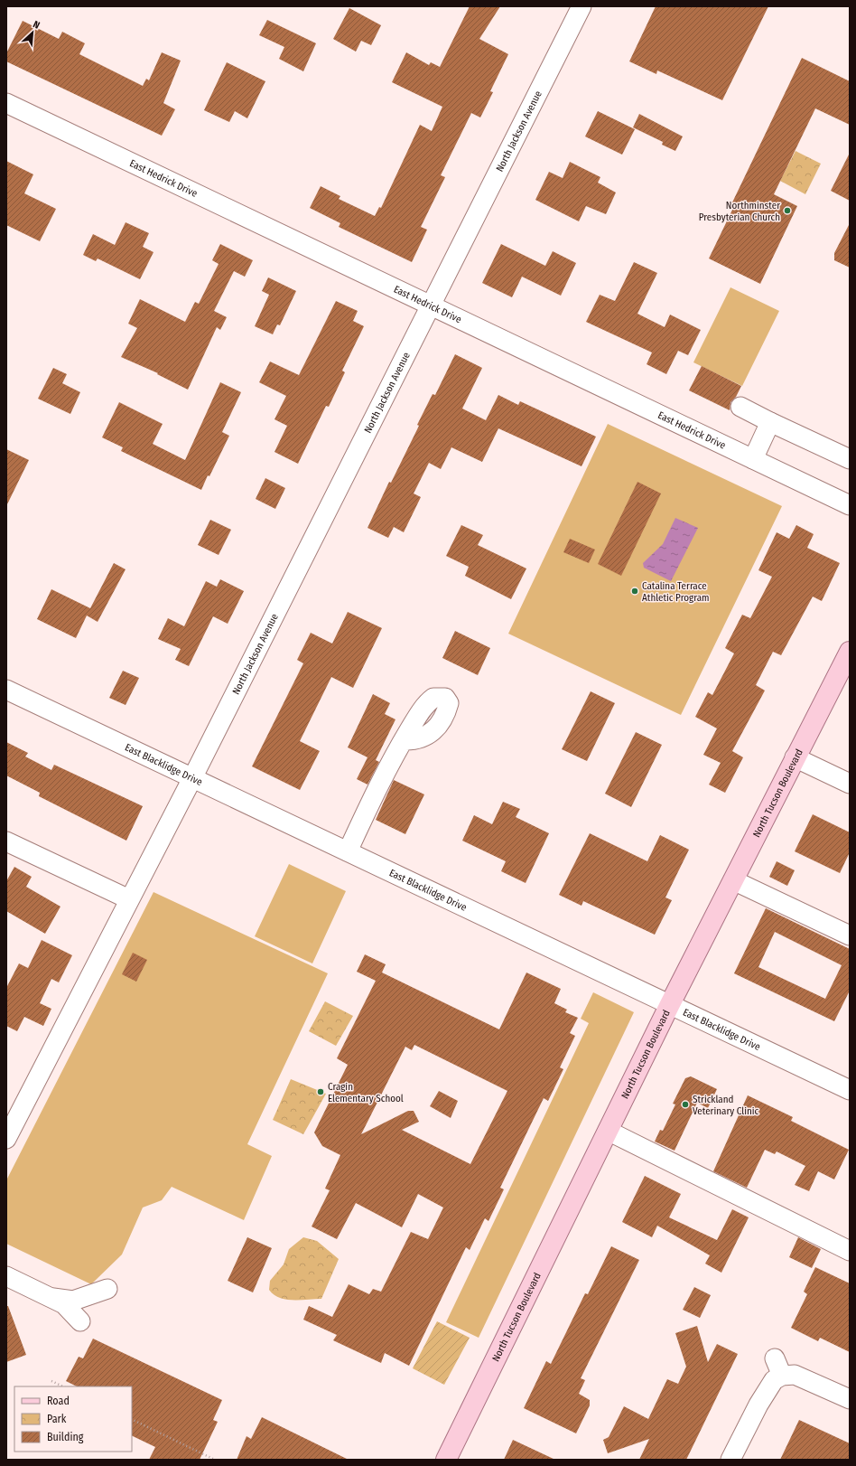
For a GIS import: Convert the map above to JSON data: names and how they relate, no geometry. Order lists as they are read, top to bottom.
{
  "streets": {
    "main road": ["North Tucson Boulevard"],
    "street": ["North Jackson Avenue", "East Hedrick Drive", "East Blacklidge Drive"]
  },
  "crossings": [
    ["North Jackson Avenue", "East Hedrick Drive"],
    ["North Jackson Avenue", "East Blacklidge Drive"],
    ["East Blacklidge Drive", "North Tucson Boulevard"]
  ],
  "places": [
    "Northminster Presbyterian Church",
    "Catalina Terrace Athletic Program",
    "Cragin Elementary School",
    "Strickland Veterinary Clinic"
  ],
  "legend": ["Road", "Park", "Building"],
  "north": "top right"
}
